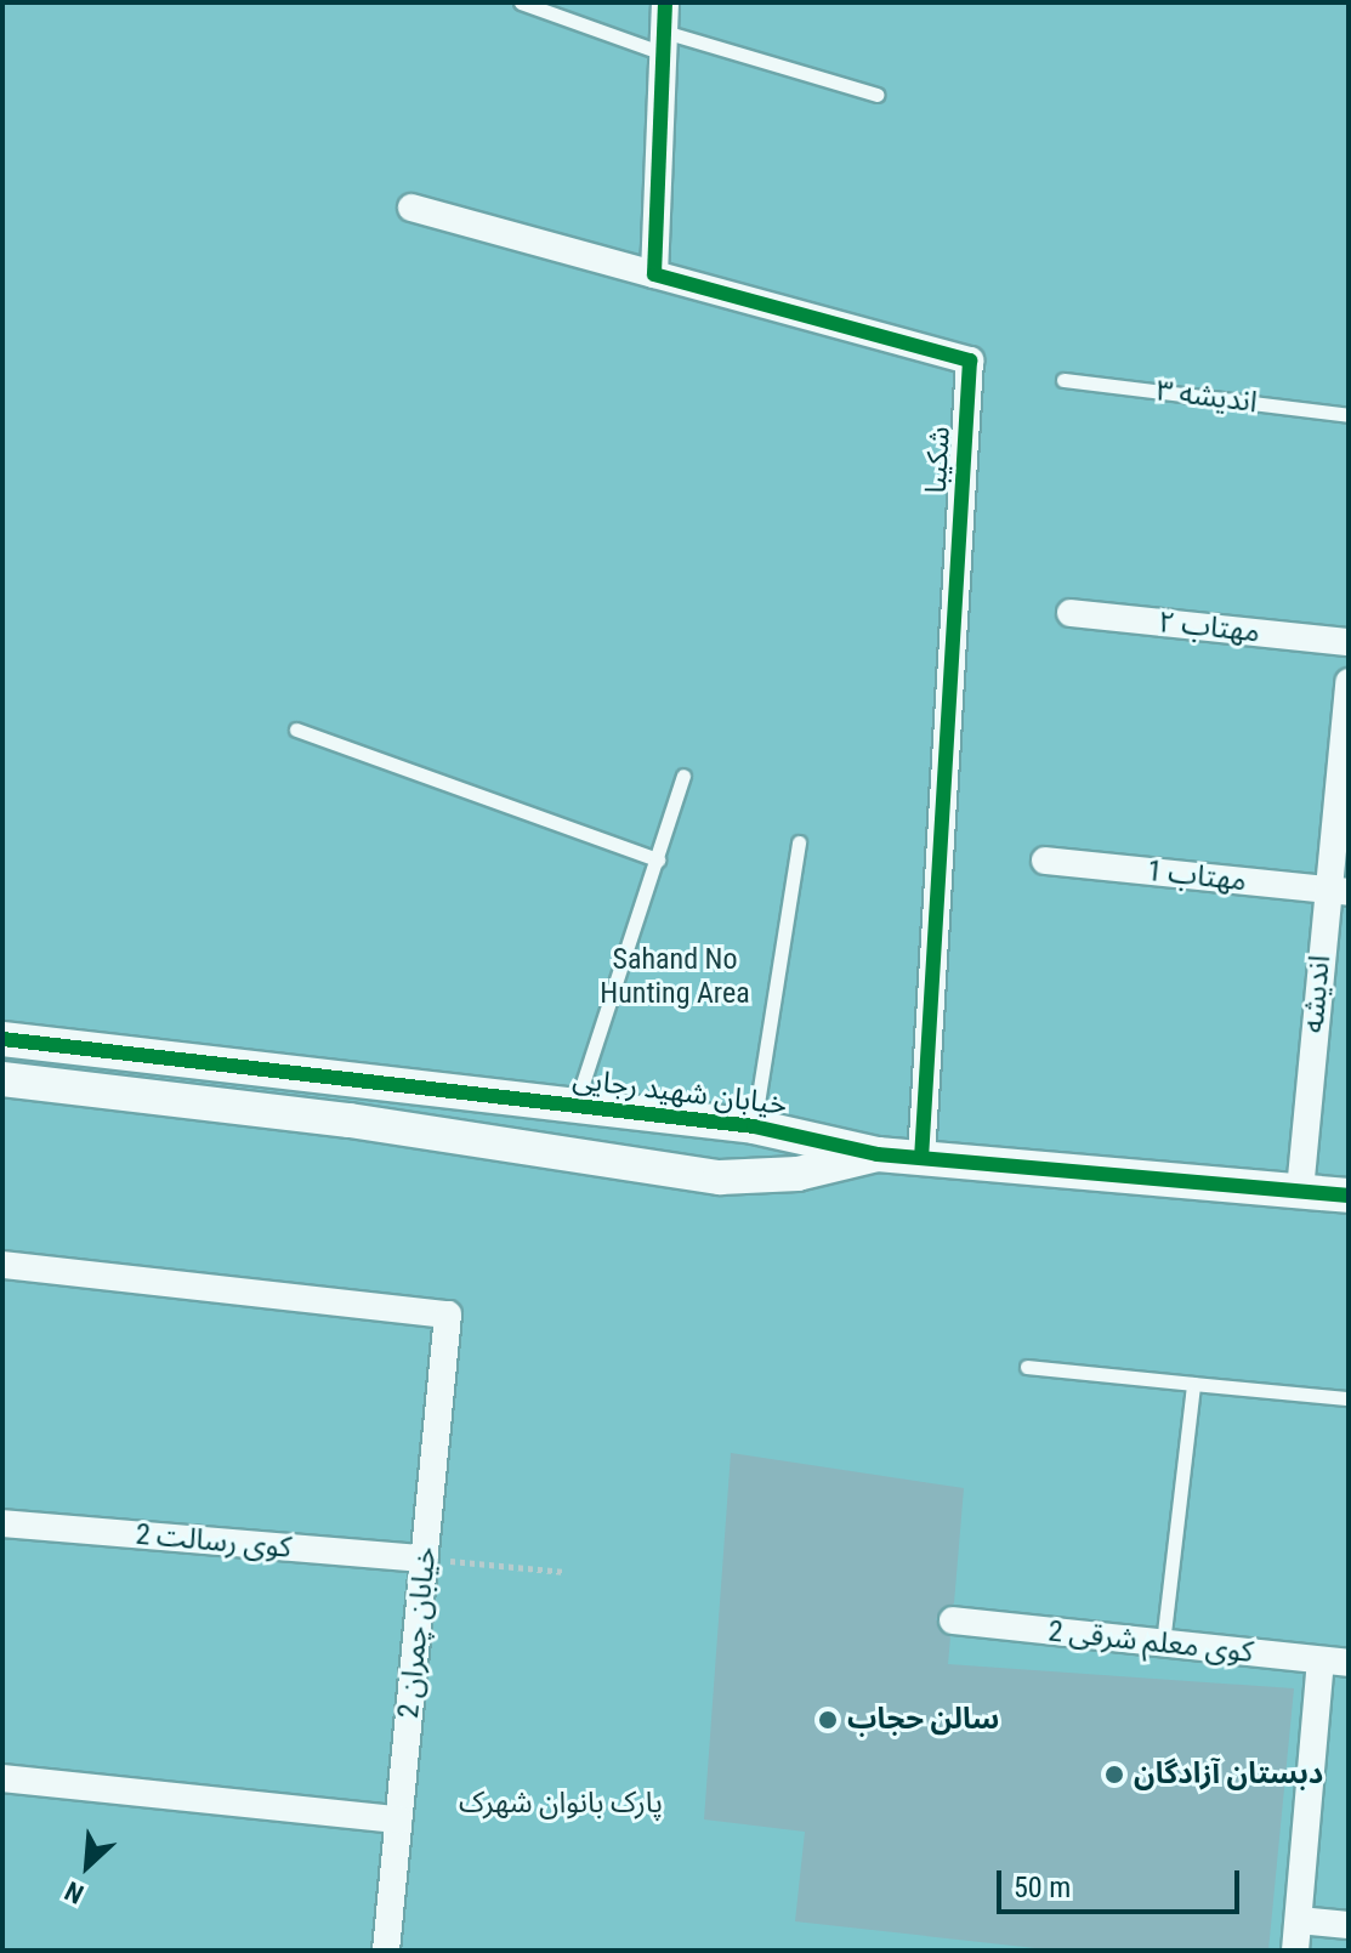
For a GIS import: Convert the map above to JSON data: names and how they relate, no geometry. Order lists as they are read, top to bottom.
{
  "streets": {
    "street": [
      "شکیبا",
      "مهتاب ۲",
      "مهتاب 1",
      "اندیشه",
      "خیابان شهید رجایی",
      "کوی رسالت 2",
      "خیابان چمران 2",
      "کوی معلم شرقی 2"
    ],
    "lane": ["اندیشه ۳"]
  },
  "crossings": [
    ["شکیبا", "خیابان شهید رجایی"],
    ["مهتاب 1", "اندیشه"],
    ["اندیشه", "خیابان شهید رجایی"],
    ["کوی رسالت 2", "خیابان چمران 2"]
  ],
  "parks": ["Sahand No Hunting Area", "پارک بانوان شهرک"],
  "places": ["سالن حجاب", "دبستان آزادگان"],
  "scale_bar": "50 m",
  "north": "bottom left"
}
